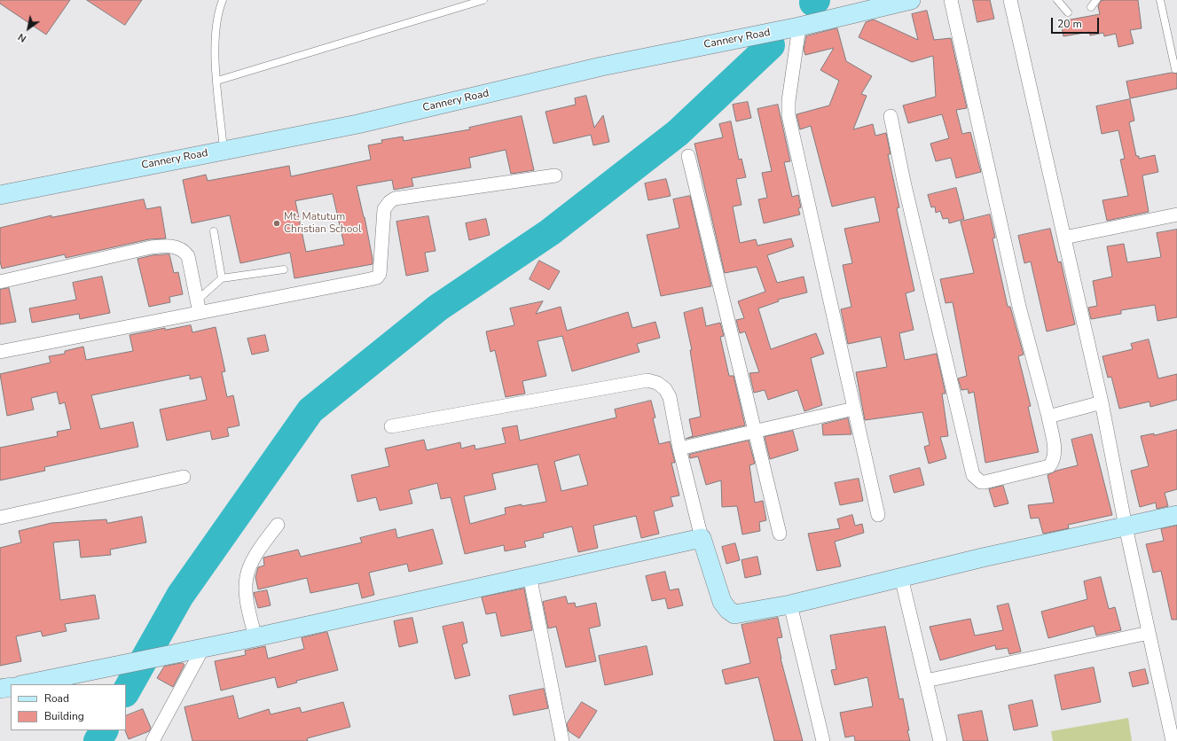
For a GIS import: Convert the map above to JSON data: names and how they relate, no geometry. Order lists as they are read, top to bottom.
{
  "streets": {
    "street": ["Cannery Road"]
  },
  "places": ["Mt. Matutum Christian School"],
  "legend": ["Road", "Building"],
  "scale_bar": "20 m",
  "north": "bottom left"
}
